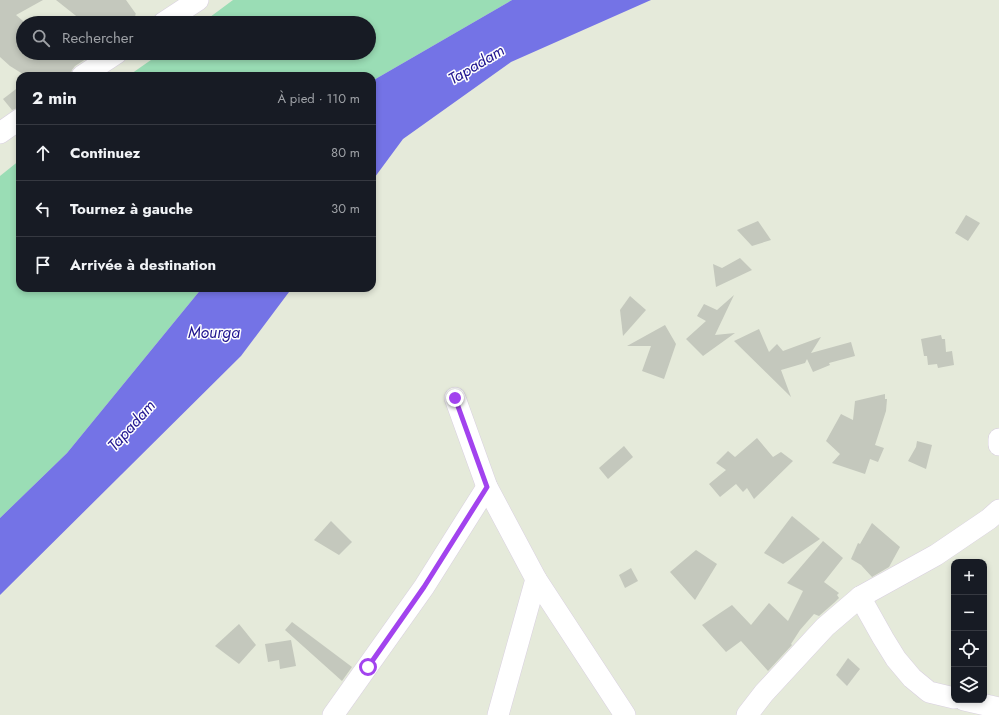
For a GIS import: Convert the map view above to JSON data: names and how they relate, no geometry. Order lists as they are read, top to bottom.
{
  "water": ["Tapadam", "Mourga"],
  "page": {
    "search": "Rechercher",
    "heading": ["2 min", "À pied · 110 m"],
    "list": [
      ["Continuez", "80 m"],
      ["Tournez à gauche", "30 m"],
      "Arrivée à destination"
    ],
    "map_buttons": ["+", "−"]
  }
}
